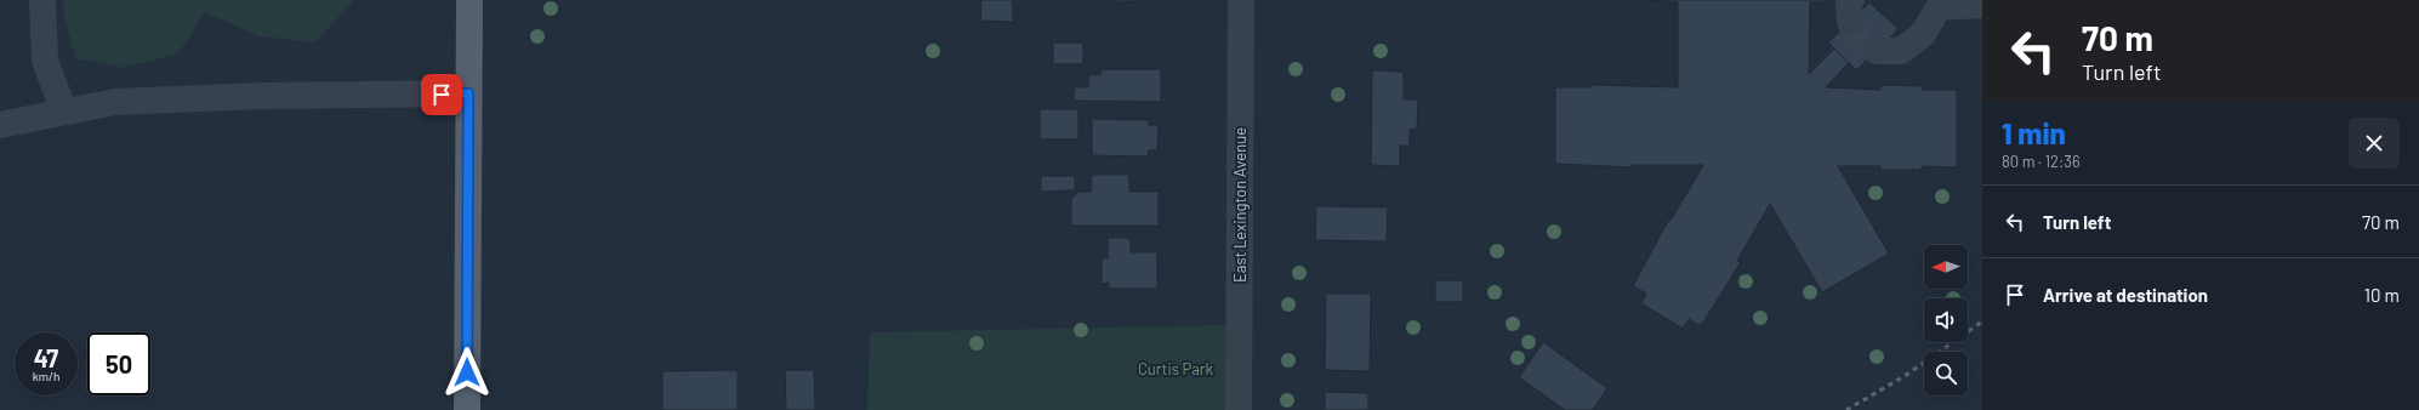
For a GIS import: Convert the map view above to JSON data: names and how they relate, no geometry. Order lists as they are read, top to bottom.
{
  "streets": {
    "street": ["East Lexington Avenue"]
  },
  "parks": ["Curtis Park"],
  "north": "left",
  "page": {
    "turn": ["70 m", "Turn left"],
    "heading": ["1 min", "80 m · 12:36"],
    "list": [
      {
        "name": "Turn left",
        "value": "70 m"
      },
      {
        "name": "Arrive at destination",
        "value": "10 m"
      }
    ],
    "speed": "47 km/h",
    "limit": "50"
  }
}
